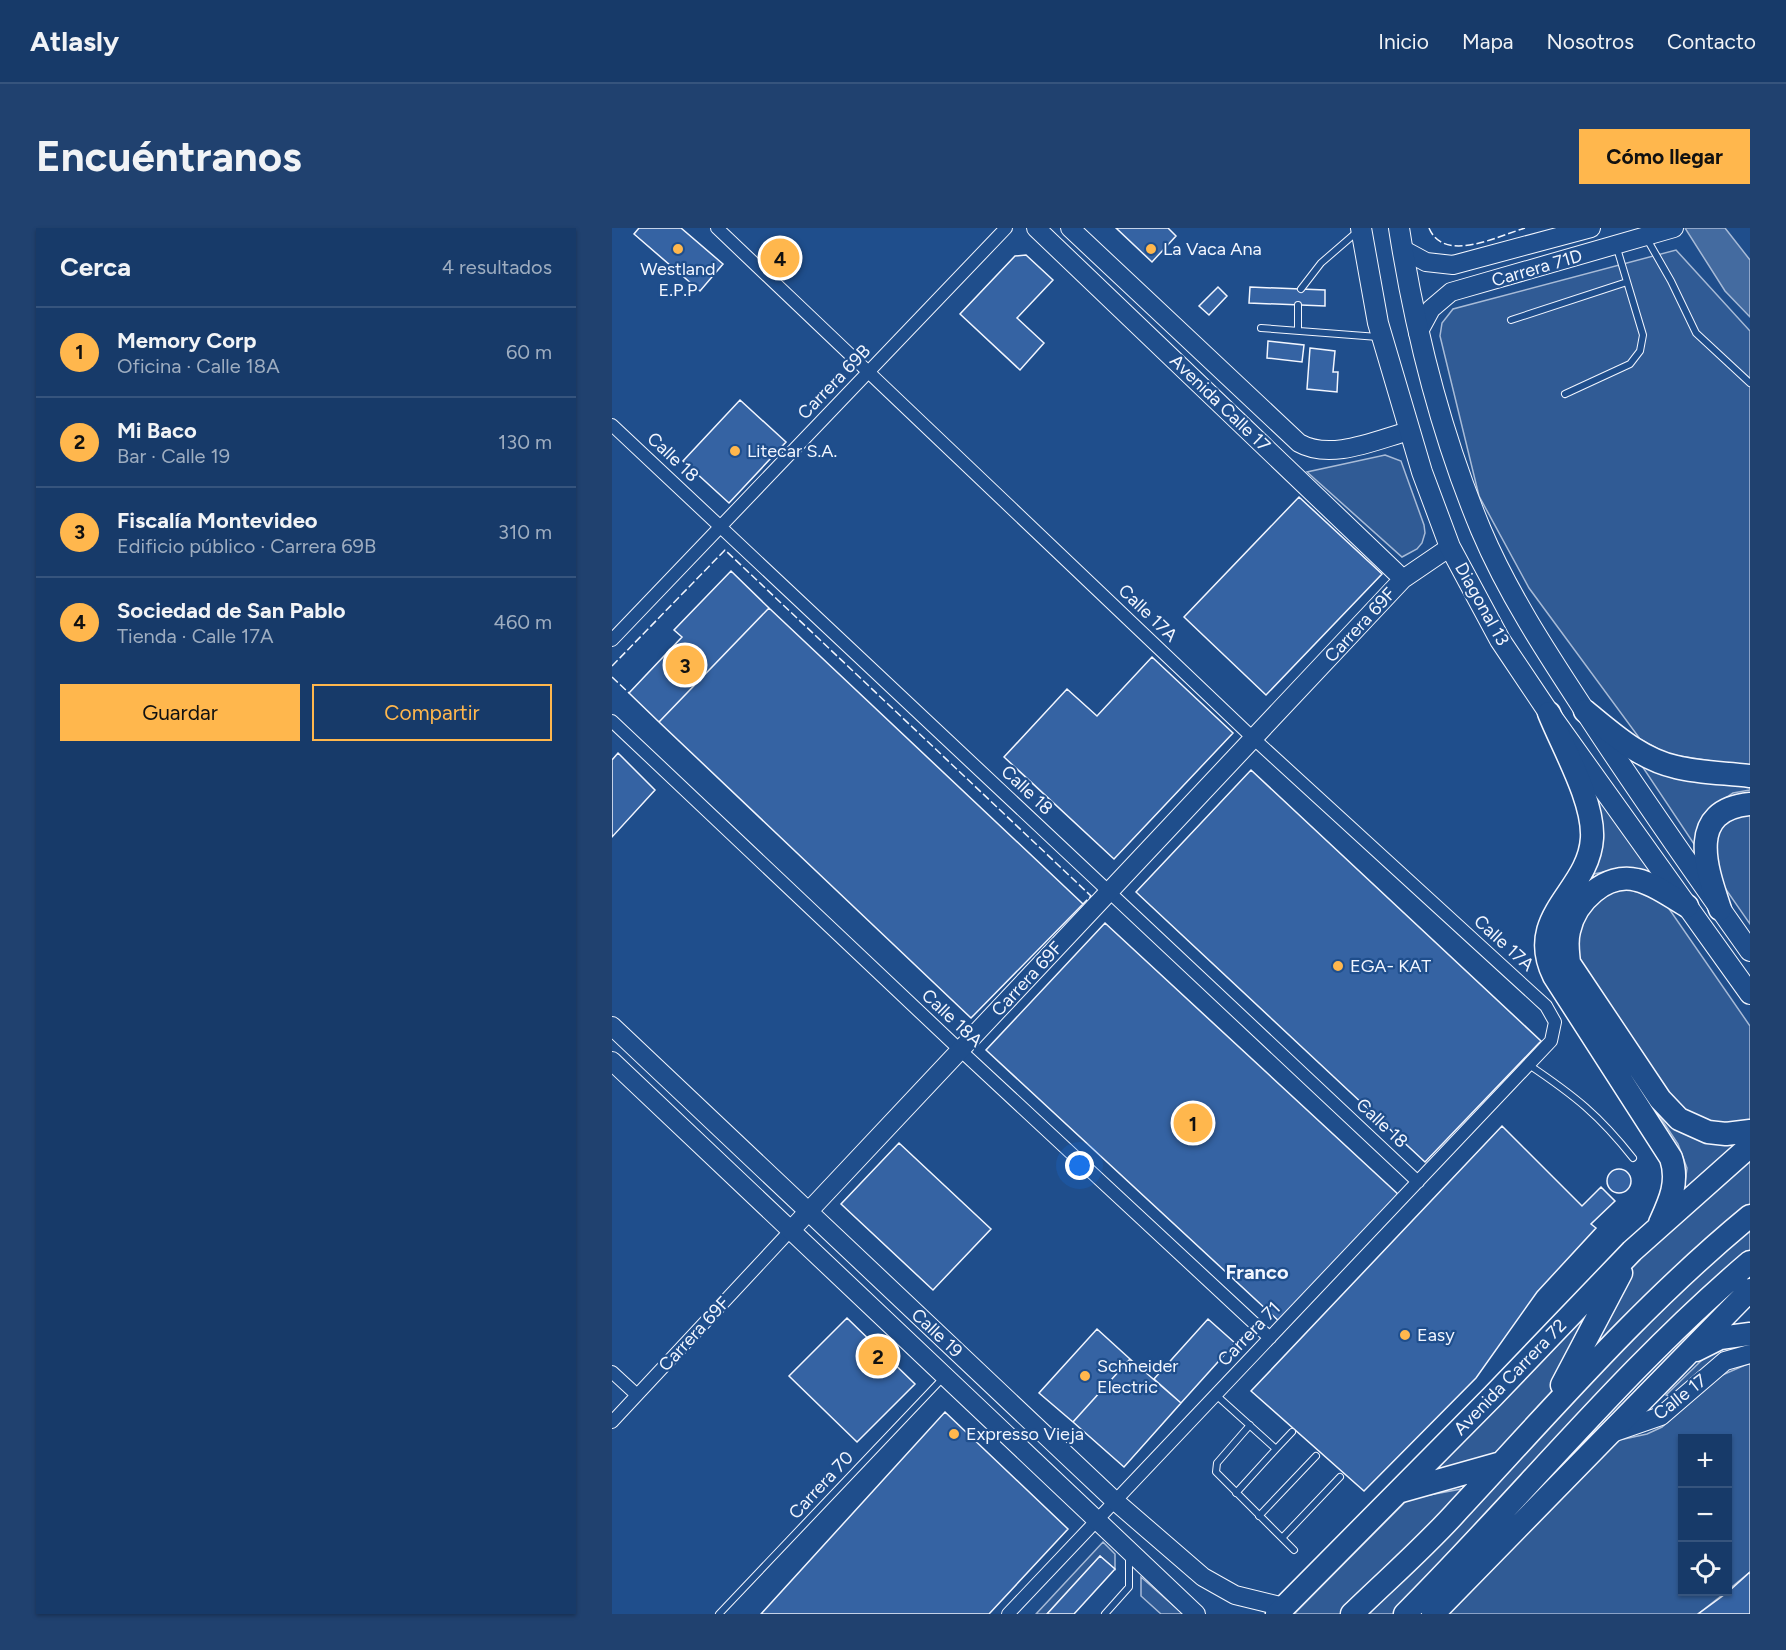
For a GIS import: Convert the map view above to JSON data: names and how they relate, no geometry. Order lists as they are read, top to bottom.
{
  "streets": {
    "highway": ["Avenida Carrera 72"],
    "main road": ["Diagonal 13"],
    "street": [
      "Carrera 71D",
      "Carrera 69B",
      "Avenida Calle 17",
      "Calle 18",
      "Calle 17A",
      "Carrera 69F",
      "Calle 18A",
      "Calle 19",
      "Carrera 71",
      "Calle 17"
    ],
    "lane": ["Carrera 70"]
  },
  "crossings": [
    ["Carrera 71D", "Diagonal 13"],
    ["Carrera 69B", "Calle 18"],
    ["Carrera 69B", "Calle 17A"],
    ["Avenida Calle 17", "Diagonal 13"],
    ["Avenida Calle 17", "Carrera 69F"],
    ["Calle 18", "Carrera 69F"],
    ["Calle 18", "Carrera 71"],
    ["Diagonal 13", "Carrera 69F"],
    ["Calle 17A", "Carrera 69F"],
    ["Calle 17A", "Carrera 71"],
    ["Carrera 69F", "Calle 18A"],
    ["Carrera 69F", "Calle 19"],
    ["Calle 18A", "Carrera 71"],
    ["Calle 19", "Carrera 71"],
    ["Calle 19", "Avenida Carrera 72"],
    ["Calle 19", "Carrera 70"]
  ],
  "districts": ["Franco"],
  "places": [
    "Westland E.P.P",
    "La Vaca Ana",
    "Litecar S.A.",
    "EGA- KAT",
    "Easy",
    "Schneider Electric",
    "Expresso Vieja"
  ],
  "page": {
    "header": "Atlasly",
    "nav": [
      "Inicio",
      "Mapa",
      "Nosotros",
      "Contacto"
    ],
    "buttons": [
      "Cómo llegar",
      ["Guardar", "Compartir"]
    ],
    "title": "Encuéntranos",
    "heading": ["Cerca", "4 resultados"],
    "pins": [
      "4",
      "3",
      "1",
      "2"
    ],
    "list": [
      {
        "mark": "1",
        "name": "Memory Corp",
        "note": "Oficina · Calle 18A",
        "value": "60 m"
      },
      {
        "mark": "2",
        "name": "Mi Baco",
        "note": "Bar · Calle 19",
        "value": "130 m"
      },
      {
        "mark": "3",
        "name": "Fiscalía Montevideo",
        "note": "Edificio público · Carrera 69B",
        "value": "310 m"
      },
      {
        "mark": "4",
        "name": "Sociedad de San Pablo",
        "note": "Tienda · Calle 17A",
        "value": "460 m"
      }
    ],
    "map_buttons": ["+", "−"]
  }
}
